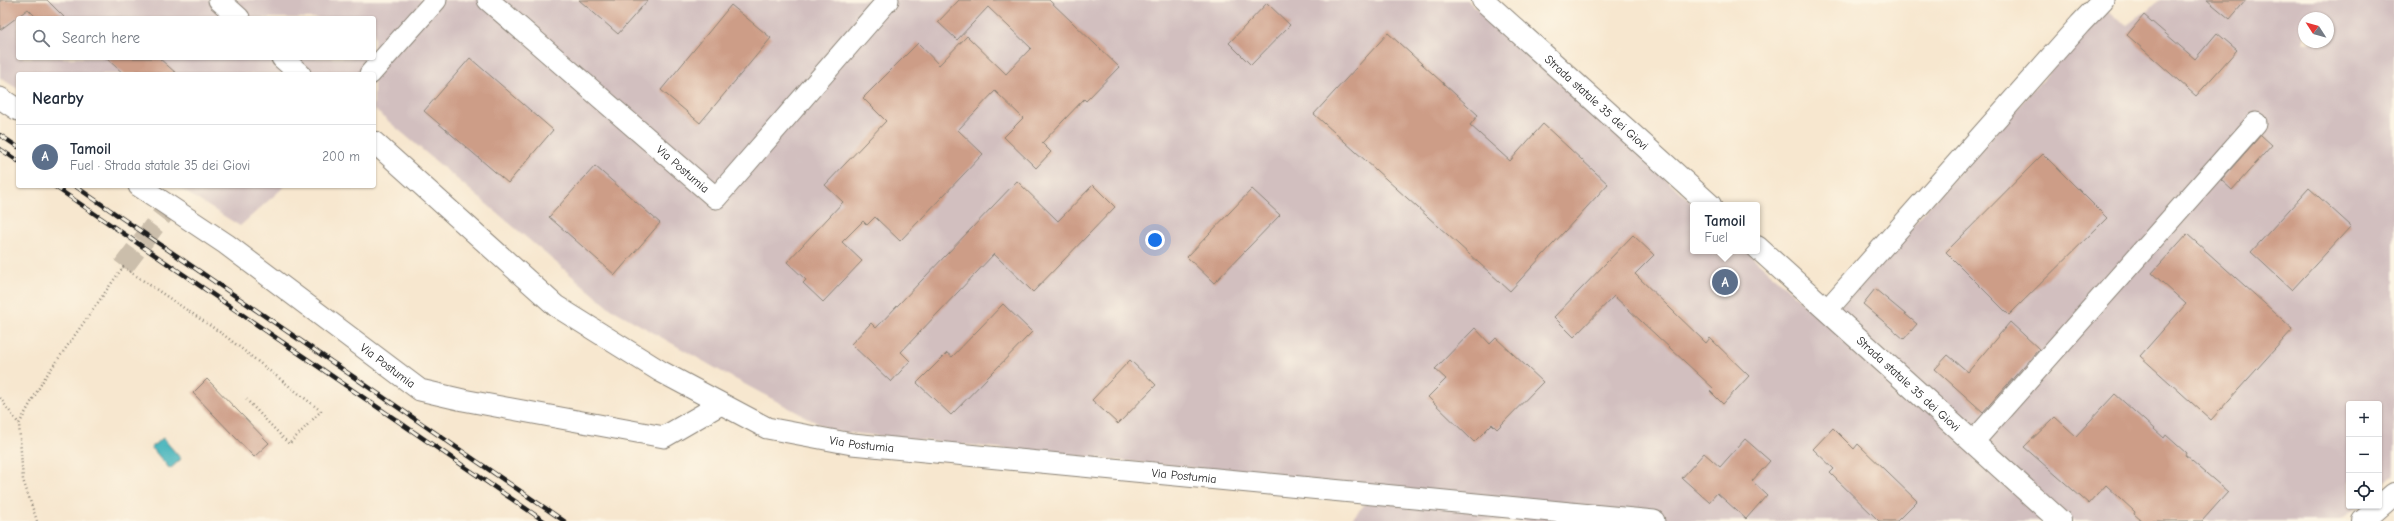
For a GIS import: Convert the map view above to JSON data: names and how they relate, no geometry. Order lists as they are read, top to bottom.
{
  "streets": {
    "main road": ["Strada statale 35 dei Giovi"],
    "street": ["Via Postumia"]
  },
  "north": "top left",
  "page": {
    "search": "Search here",
    "heading": "Nearby",
    "list": [
      {
        "mark": "A",
        "name": "Tamoil",
        "note": "Fuel · Strada statale 35 dei Giovi",
        "value": "200 m"
      }
    ],
    "popup": ["Tamoil", "Fuel"],
    "pins": "A",
    "map_buttons": ["+", "−"]
  }
}
